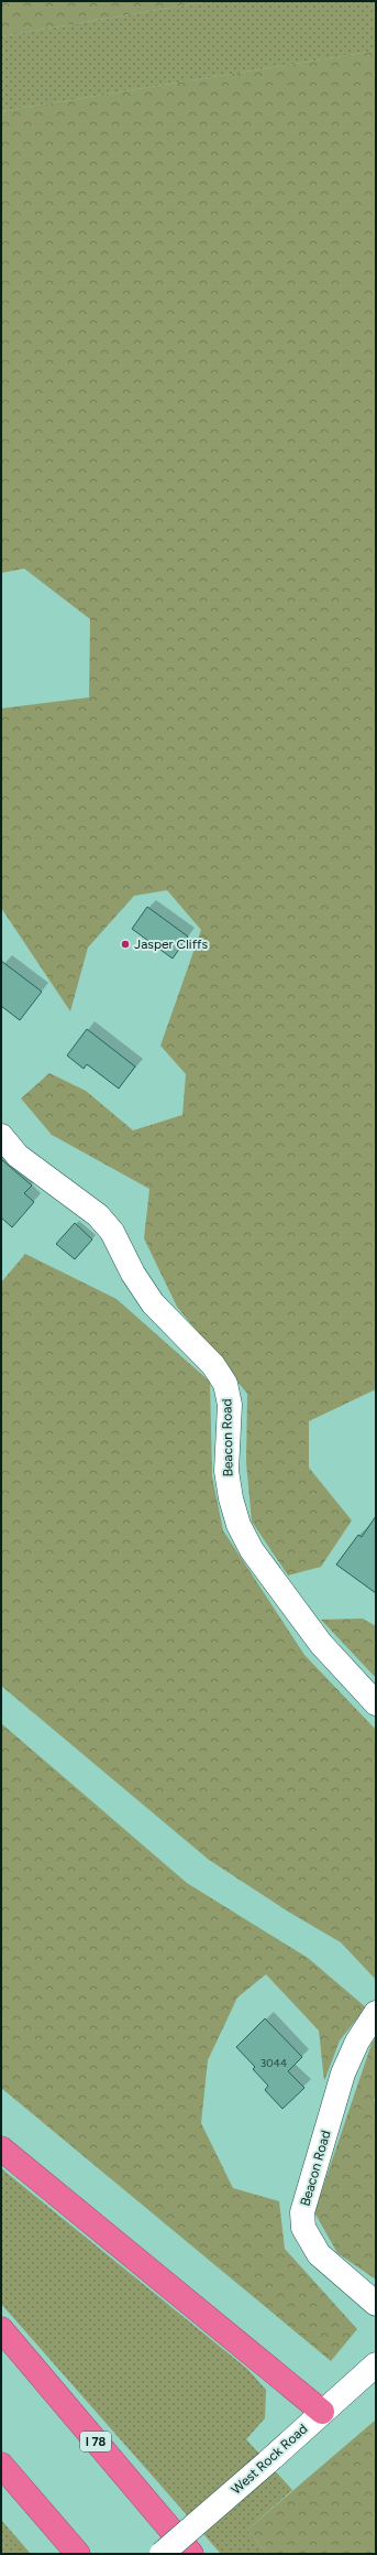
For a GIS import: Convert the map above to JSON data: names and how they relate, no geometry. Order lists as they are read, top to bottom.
{
  "streets": {
    "highway": ["I 78"],
    "street": ["Beacon Road", "West Rock Road"]
  },
  "places": ["Jasper Cliffs"],
  "house_numbers": ["3044"]
}
